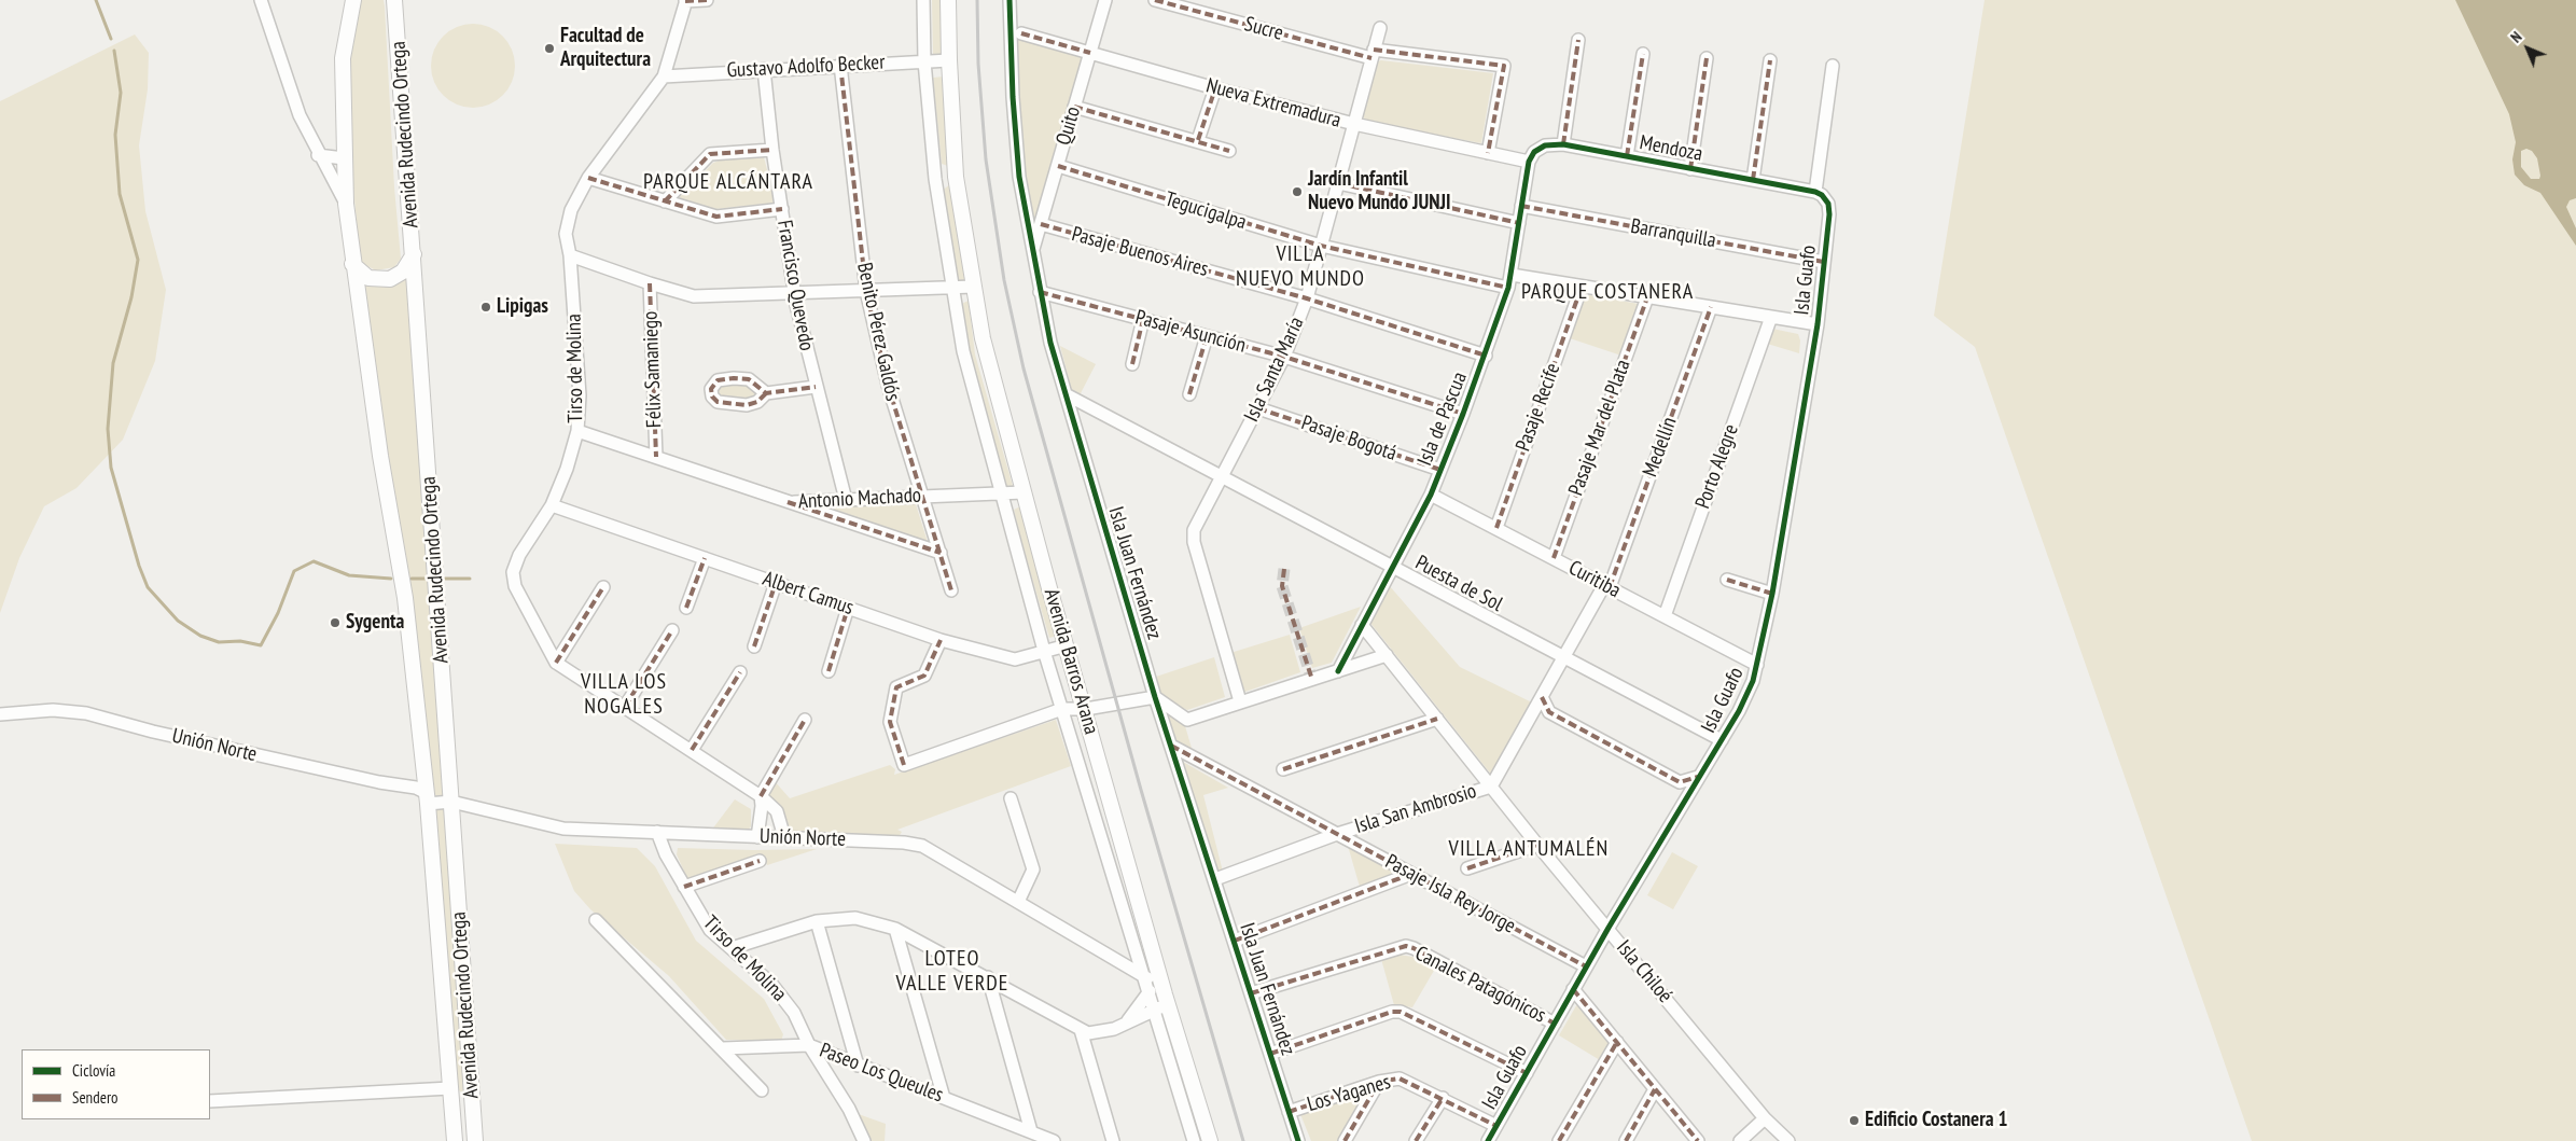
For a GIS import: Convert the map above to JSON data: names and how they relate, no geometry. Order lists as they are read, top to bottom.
{
  "streets": {
    "main road": ["Avenida Rudecindo Ortega", "Avenida Barros Arana"],
    "street": [
      "Sucre",
      "Gustavo Adolfo Becker",
      "Nueva Extremadura",
      "Quito",
      "Mendoza",
      "Tegucigalpa",
      "Barranquilla",
      "Pasaje Buenos Aires",
      "Isla Guafo",
      "Francisco Quevedo",
      "Benito Pérez Galdós",
      "Pasaje Asunción",
      "Tirso de Molina",
      "Félix Samaniego",
      "Isla Santa María",
      "Pasaje Recife",
      "Isla de Pascua",
      "Pasaje Mar del Plata",
      "Pasaje Bogotá",
      "Medellín",
      "Porto Alegre",
      "Antonio Machado",
      "Isla Juan Fernández",
      "Curitiba",
      "Puesta de Sol",
      "Albert Camus",
      "Unión Norte",
      "Isla San Ambrosio",
      "Pasaje Isla Rey Jorge",
      "Isla Chiloé",
      "Canales Patagónicos",
      "Paseo Los Queules",
      "Los Yaganes"
    ]
  },
  "crossings": [
    ["Sucre", "Nueva Extremadura"],
    ["Sucre", "Isla Santa María"],
    ["Gustavo Adolfo Becker", "Francisco Quevedo"],
    ["Gustavo Adolfo Becker", "Benito Pérez Galdós"],
    ["Gustavo Adolfo Becker", "Tirso de Molina"],
    ["Gustavo Adolfo Becker", "Avenida Barros Arana"],
    ["Nueva Extremadura", "Quito"],
    ["Nueva Extremadura", "Mendoza"],
    ["Nueva Extremadura", "Isla Santa María"],
    ["Nueva Extremadura", "Isla de Pascua"],
    ["Quito", "Tegucigalpa"],
    ["Quito", "Pasaje Buenos Aires"],
    ["Quito", "Isla Juan Fernández"],
    ["Avenida Rudecindo Ortega", "Unión Norte"],
    ["Mendoza", "Isla Guafo"],
    ["Mendoza", "Isla de Pascua"],
    ["Tegucigalpa", "Isla Guafo"],
    ["Tegucigalpa", "Isla Santa María"],
    ["Tegucigalpa", "Pasaje Recife"],
    ["Tegucigalpa", "Isla de Pascua"],
    ["Tegucigalpa", "Pasaje Mar del Plata"],
    ["Tegucigalpa", "Medellín"],
    ["Tegucigalpa", "Porto Alegre"],
    ["Barranquilla", "Isla Guafo"],
    ["Barranquilla", "Isla de Pascua"],
    ["Pasaje Buenos Aires", "Isla Santa María"],
    ["Pasaje Buenos Aires", "Isla de Pascua"],
    ["Isla Guafo", "Curitiba"],
    ["Isla Guafo", "Puesta de Sol"],
    ["Isla Guafo", "Pasaje Isla Rey Jorge"],
    ["Isla Guafo", "Isla Chiloé"],
    ["Isla Guafo", "Canales Patagónicos"],
    ["Isla Guafo", "Los Yaganes"],
    ["Francisco Quevedo", "Antonio Machado"],
    ["Benito Pérez Galdós", "Antonio Machado"],
    ["Pasaje Asunción", "Isla Santa María"],
    ["Pasaje Asunción", "Isla de Pascua"],
    ["Pasaje Asunción", "Isla Juan Fernández"],
    ["Tirso de Molina", "Antonio Machado"],
    ["Tirso de Molina", "Albert Camus"],
    ["Tirso de Molina", "Unión Norte"],
    ["Tirso de Molina", "Paseo Los Queules"],
    ["Félix Samaniego", "Antonio Machado"],
    ["Isla Santa María", "Pasaje Bogotá"],
    ["Isla Santa María", "Puesta de Sol"],
    ["Pasaje Recife", "Curitiba"],
    ["Isla de Pascua", "Pasaje Bogotá"],
    ["Isla de Pascua", "Curitiba"],
    ["Isla de Pascua", "Puesta de Sol"],
    ["Isla de Pascua", "Isla Chiloé"],
    ["Pasaje Mar del Plata", "Curitiba"],
    ["Medellín", "Curitiba"],
    ["Medellín", "Isla San Ambrosio"],
    ["Porto Alegre", "Curitiba"],
    ["Antonio Machado", "Avenida Barros Arana"],
    ["Isla Juan Fernández", "Puesta de Sol"],
    ["Isla Juan Fernández", "Isla San Ambrosio"],
    ["Isla Juan Fernández", "Pasaje Isla Rey Jorge"],
    ["Isla Juan Fernández", "Canales Patagónicos"],
    ["Isla Juan Fernández", "Los Yaganes"],
    ["Curitiba", "Isla San Ambrosio"],
    ["Puesta de Sol", "Isla San Ambrosio"],
    ["Albert Camus", "Avenida Barros Arana"],
    ["Avenida Barros Arana", "Unión Norte"],
    ["Isla San Ambrosio", "Pasaje Isla Rey Jorge"],
    ["Isla San Ambrosio", "Isla Chiloé"]
  ],
  "districts": [
    "PARQUE ALCÁNTARA",
    "VILLA NUEVO MUNDO",
    "PARQUE COSTANERA",
    "VILLA LOS NOGALES",
    "VILLA ANTUMALÉN",
    "LOTEO VALLE VERDE"
  ],
  "places": [
    "Facultad de Arquitectura",
    "Jardín Infantil Nuevo Mundo JUNJI",
    "Lipigas",
    "Sygenta",
    "Edificio Costanera 1"
  ],
  "legend": ["Ciclovía", "Sendero"],
  "north": "top left"
}
